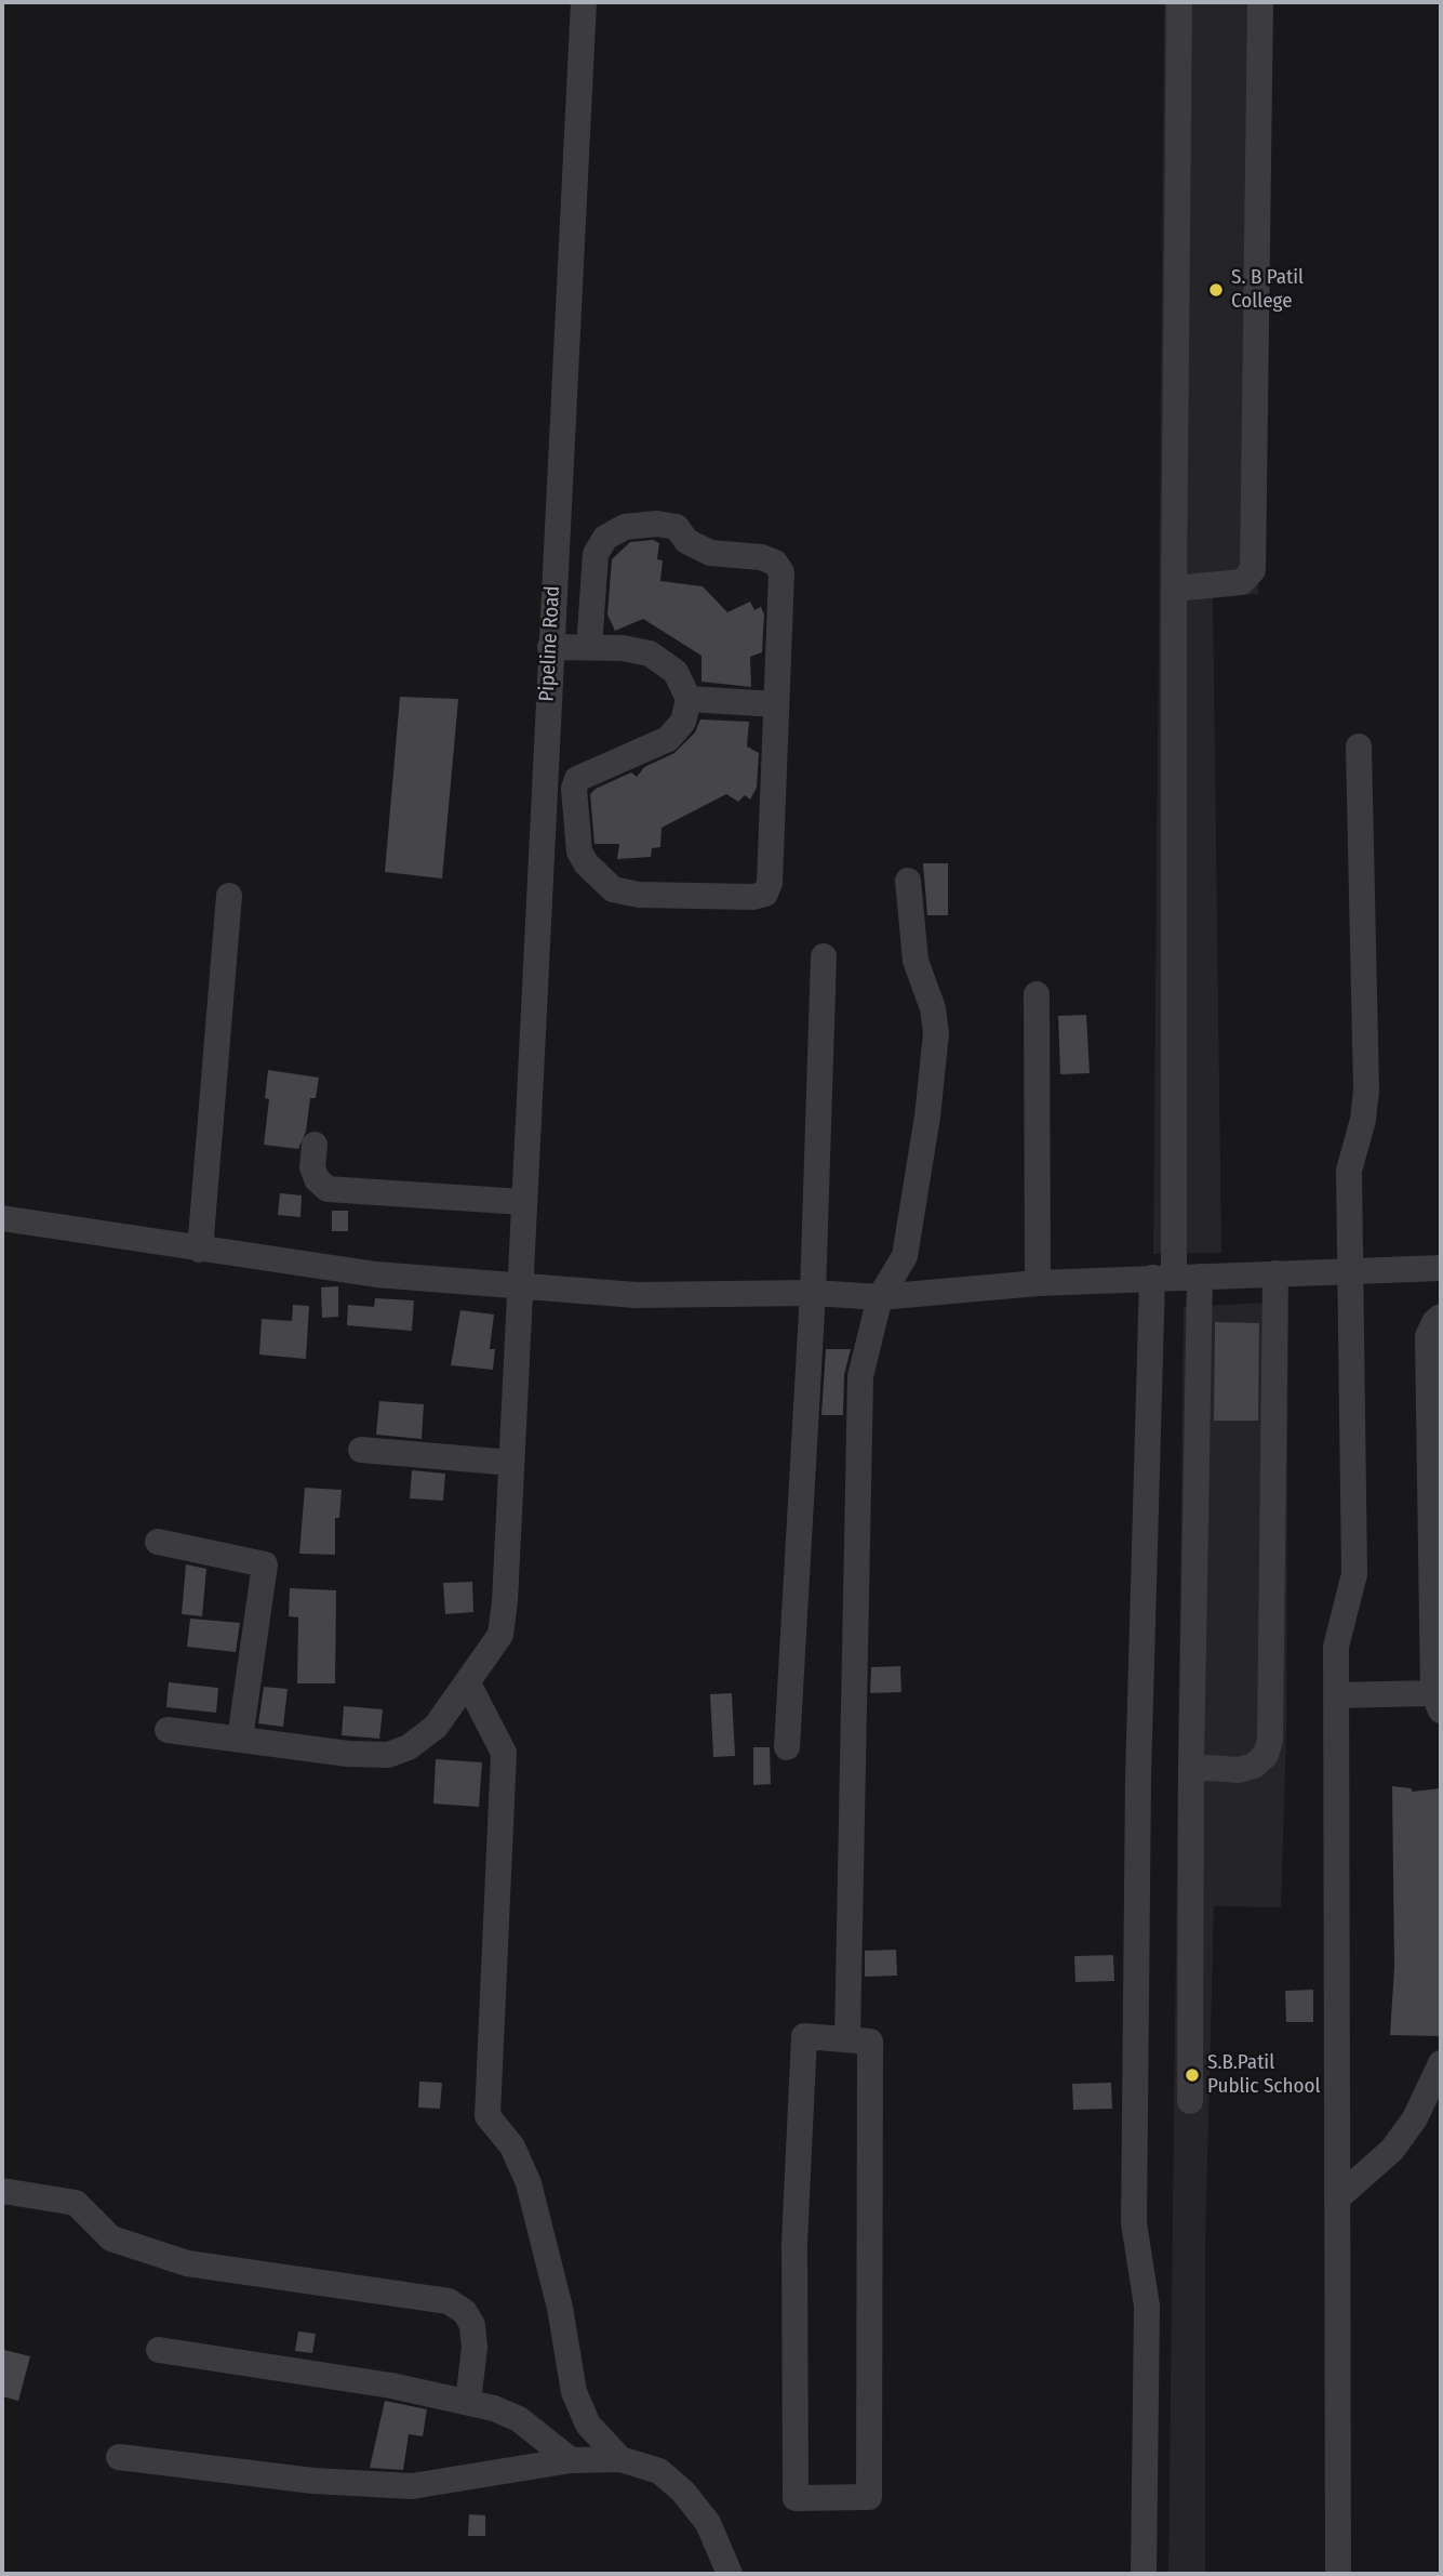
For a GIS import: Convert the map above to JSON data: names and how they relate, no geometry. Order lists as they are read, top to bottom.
{
  "streets": {
    "street": ["Pipeline Road"]
  },
  "places": ["S. B Patil College", "S.B.Patil Public School"]
}
